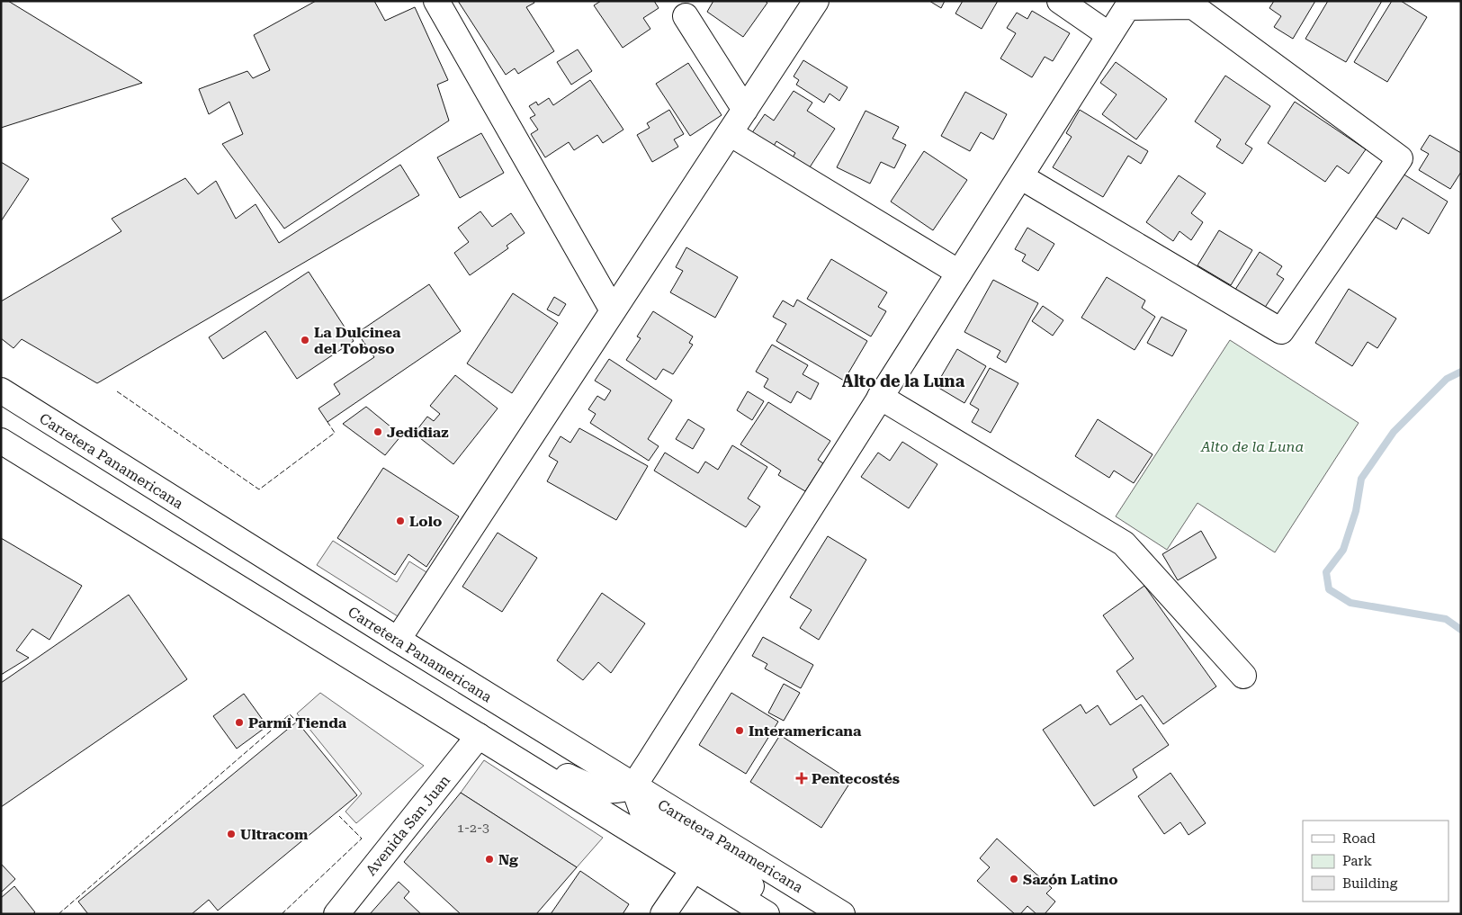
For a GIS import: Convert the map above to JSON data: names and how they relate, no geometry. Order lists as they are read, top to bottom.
{
  "streets": {
    "main road": ["Carretera Panamericana", "Avenida San Juan"]
  },
  "districts": ["Alto de la Luna"],
  "parks": ["Alto de la Luna"],
  "places": {
    "other": [
      "La Dulcinea del Toboso",
      "Jedidiaz",
      "Lolo",
      "Parmi Tienda",
      "Interamericana",
      "Ultracom",
      "Ng",
      "Sazón Latino"
    ],
    "health": ["Pentecostés"]
  },
  "house_numbers": ["1-2-3"],
  "legend": ["Road", "Park", "Building"]
}
